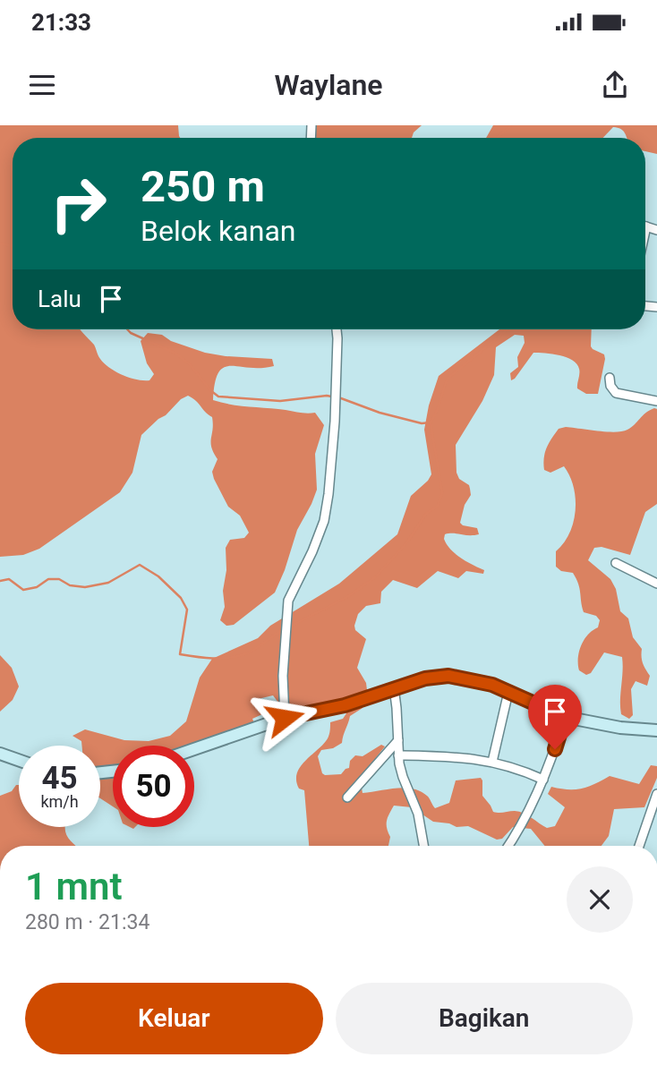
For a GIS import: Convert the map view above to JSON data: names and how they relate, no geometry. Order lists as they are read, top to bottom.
{
  "page": {
    "status": "21:33",
    "header": "Waylane",
    "turn": ["250 m", "Belok kanan"],
    "then": "Lalu",
    "speed": "45 km/h",
    "limit": "50",
    "heading": ["1 mnt", "280 m · 21:34"],
    "buttons": ["Keluar", "Bagikan"]
  }
}
